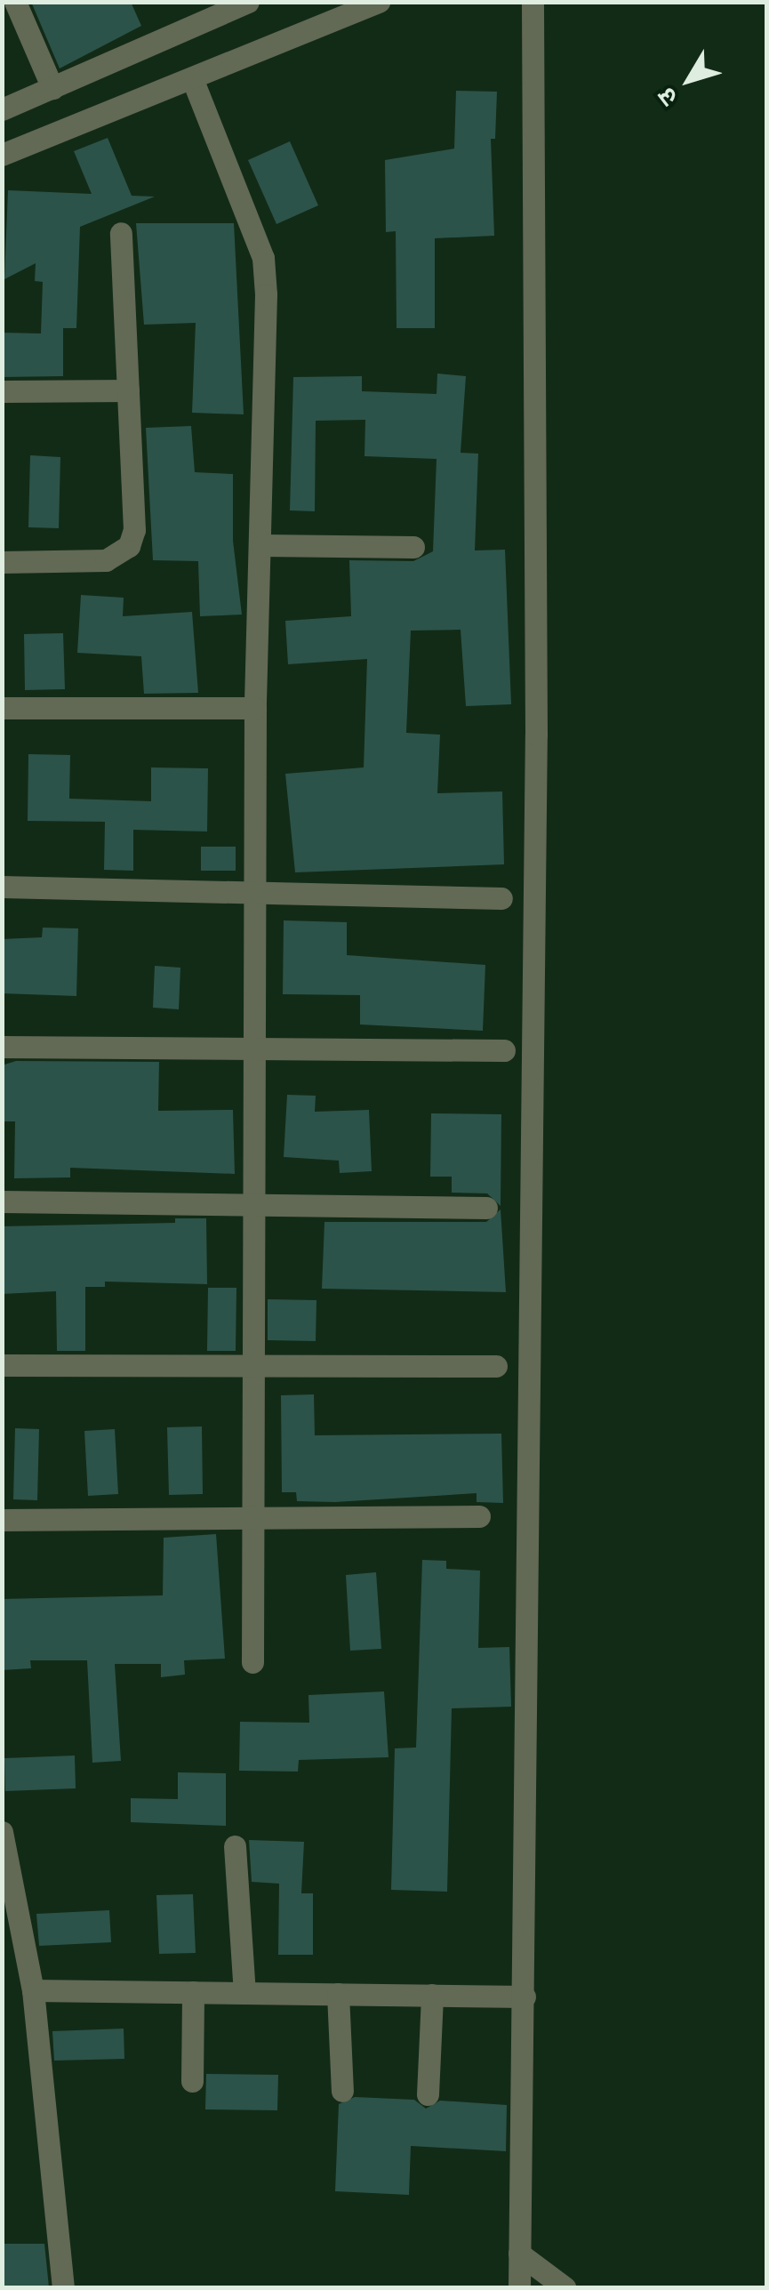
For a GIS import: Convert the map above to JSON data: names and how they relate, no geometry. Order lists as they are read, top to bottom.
{
  "north": "bottom left"
}
